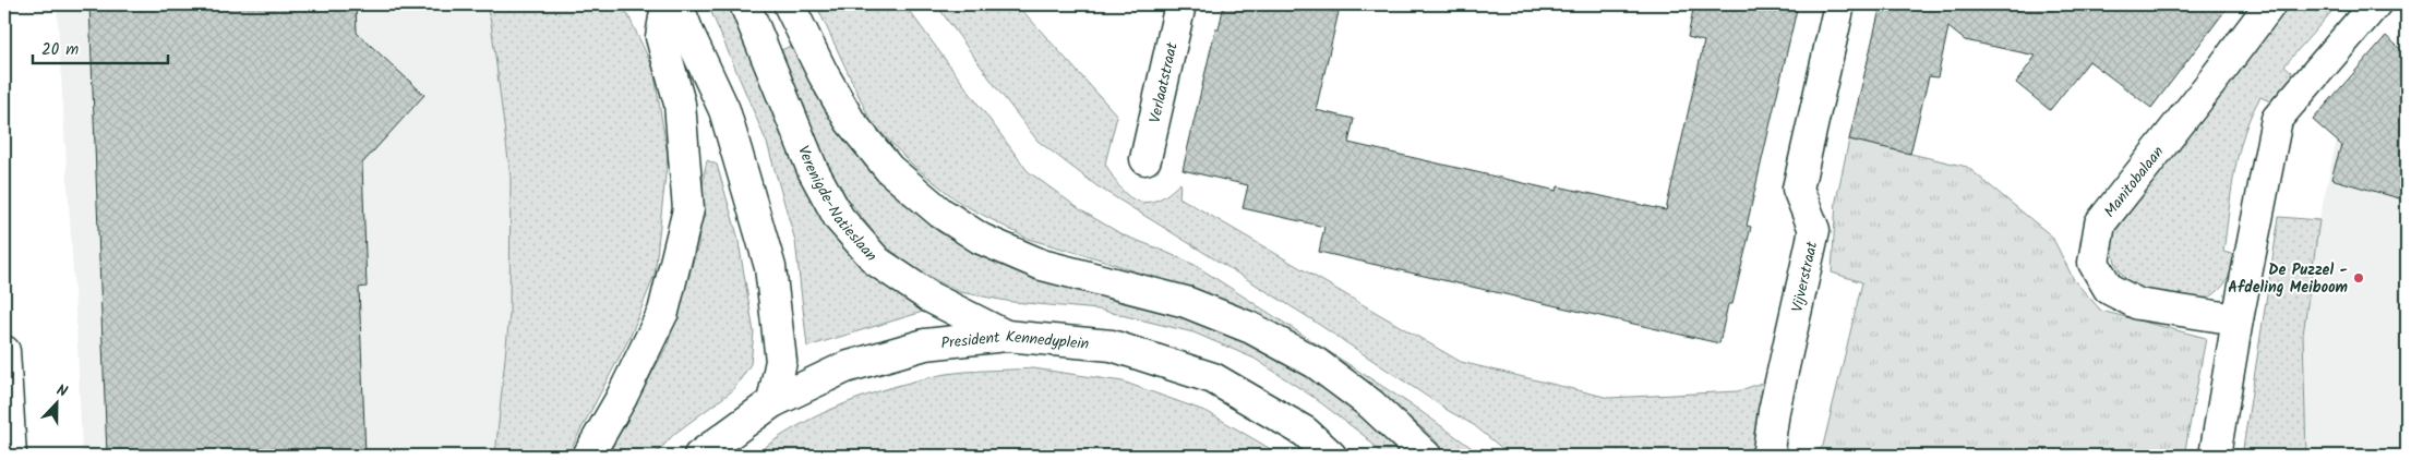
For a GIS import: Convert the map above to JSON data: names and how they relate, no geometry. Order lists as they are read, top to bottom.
{
  "streets": {
    "main road": [
      "Verlaatstraat",
      "Manitobalaan",
      "Verenigde-Natieslaan",
      "Vijverstraat",
      "President Kennedyplein"
    ]
  },
  "crossings": [
    ["Verenigde-Natieslaan", "President Kennedyplein"]
  ],
  "places": ["De Puzzel - Afdeling Meiboom"],
  "scale_bar": "20 m",
  "north": "top"
}
